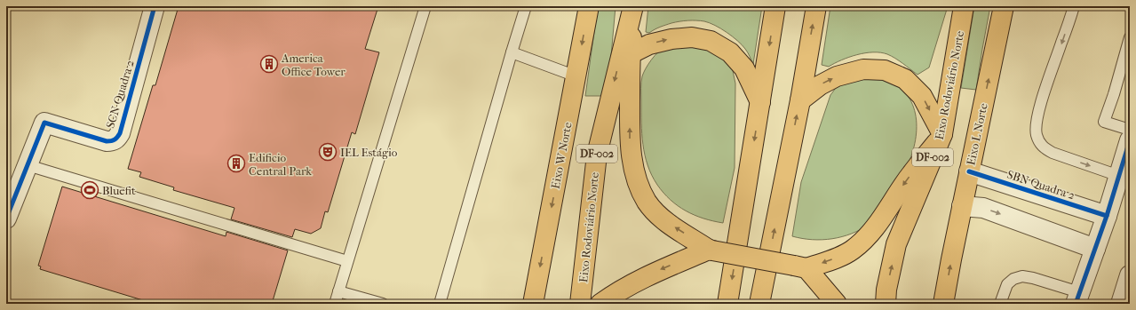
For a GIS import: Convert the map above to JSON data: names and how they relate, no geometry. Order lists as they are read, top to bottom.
{
  "streets": {
    "main road": [
      "Eixo Rodoviário Norte",
      "Eixo L Norte",
      "DF-002",
      "Eixo W Norte"
    ],
    "street": ["SCN Quadra 2", "SBN Quadra 2"]
  },
  "crossings": [
    ["Eixo L Norte", "SBN Quadra 2"]
  ],
  "one_way": ["Eixo L Norte", "Eixo W Norte"],
  "places": {
    "building": ["America Office Tower", "Edificio Central Park"],
    "theatre": ["IEL Estágio"],
    "sports": ["Bluefit"]
  }
}
